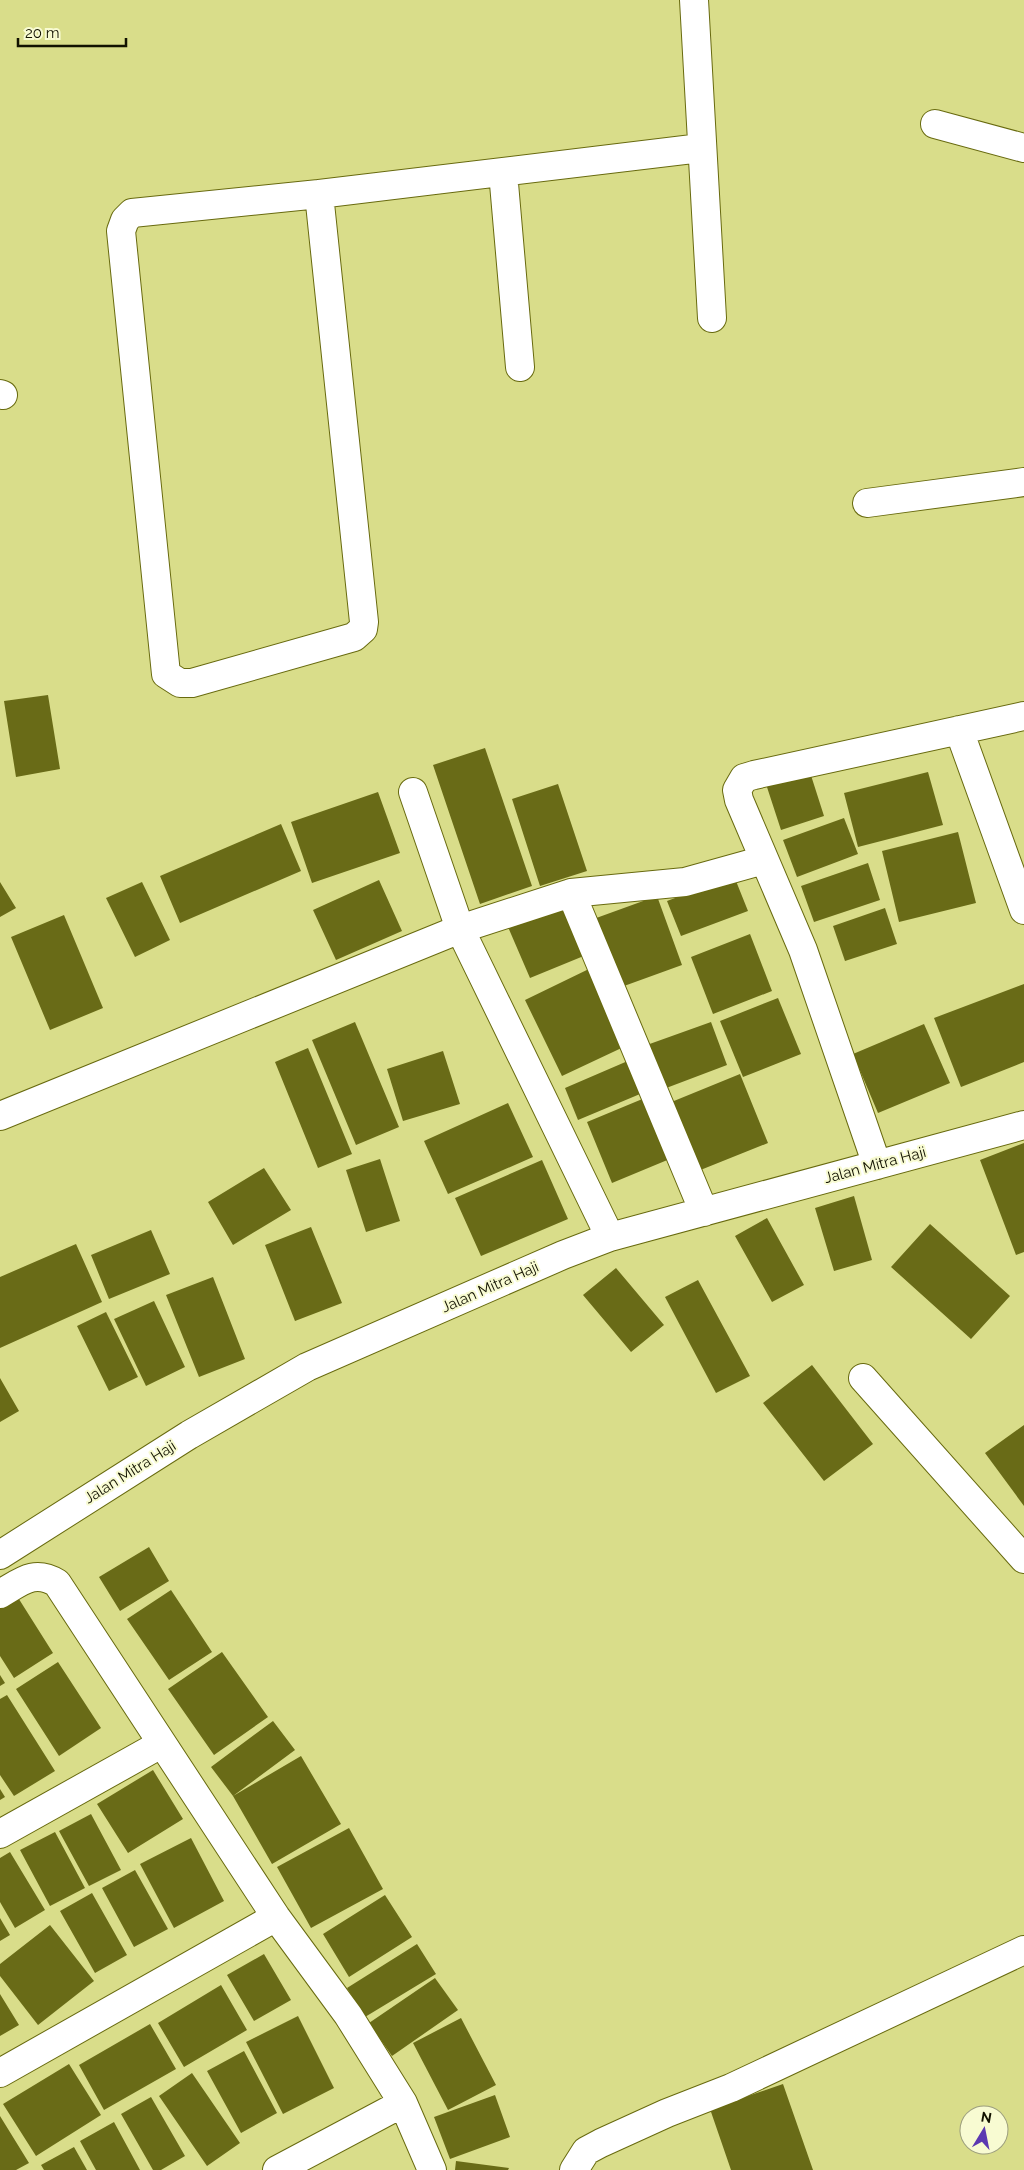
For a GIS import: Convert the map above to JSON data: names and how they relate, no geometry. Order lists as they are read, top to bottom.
{
  "streets": {
    "street": ["Jalan Mitra Haji"]
  },
  "scale_bar": "20 m",
  "north": "top"
}
